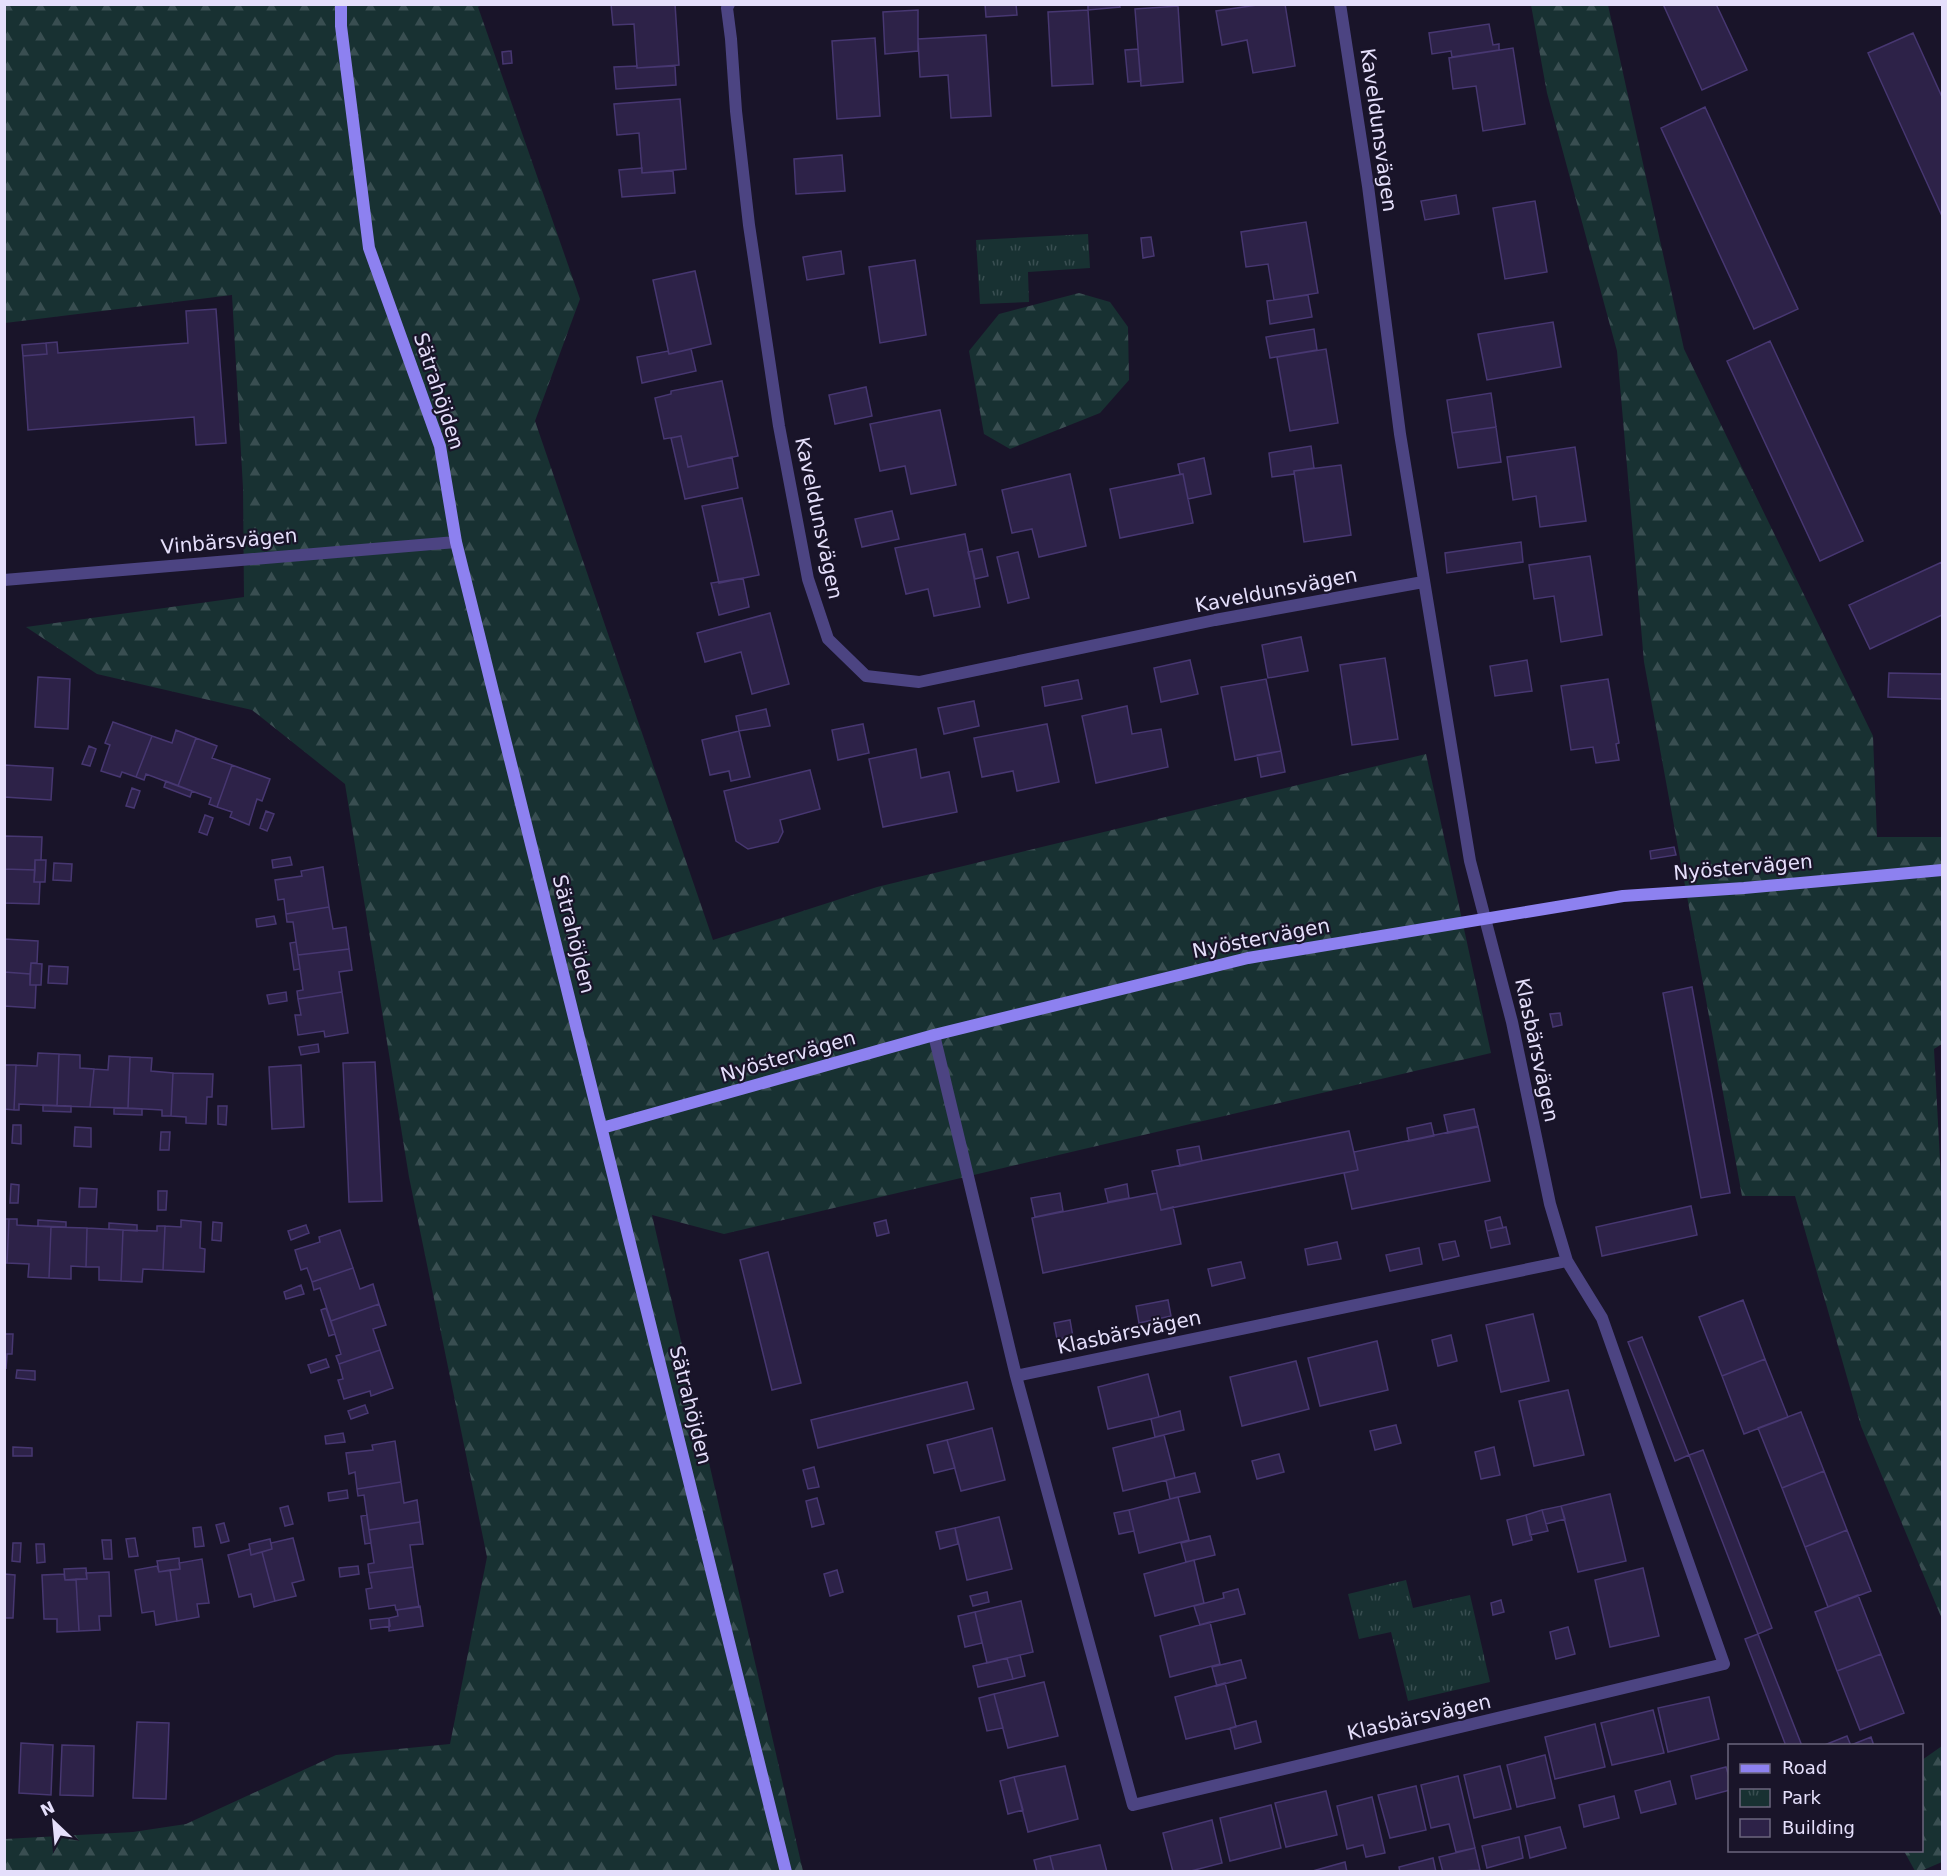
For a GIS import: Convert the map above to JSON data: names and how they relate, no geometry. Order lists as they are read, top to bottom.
{
  "streets": {
    "street": [
      "Kaveldunsvägen",
      "Sätrahöjden",
      "Vinbärsvägen",
      "Nyöstervägen",
      "Klasbärsvägen"
    ]
  },
  "crossings": [
    ["Kaveldunsvägen", "Nyöstervägen"],
    ["Kaveldunsvägen", "Klasbärsvägen"],
    ["Sätrahöjden", "Vinbärsvägen"],
    ["Sätrahöjden", "Nyöstervägen"],
    ["Nyöstervägen", "Klasbärsvägen"]
  ],
  "legend": ["Road", "Park", "Building"],
  "north": "top left"
}
